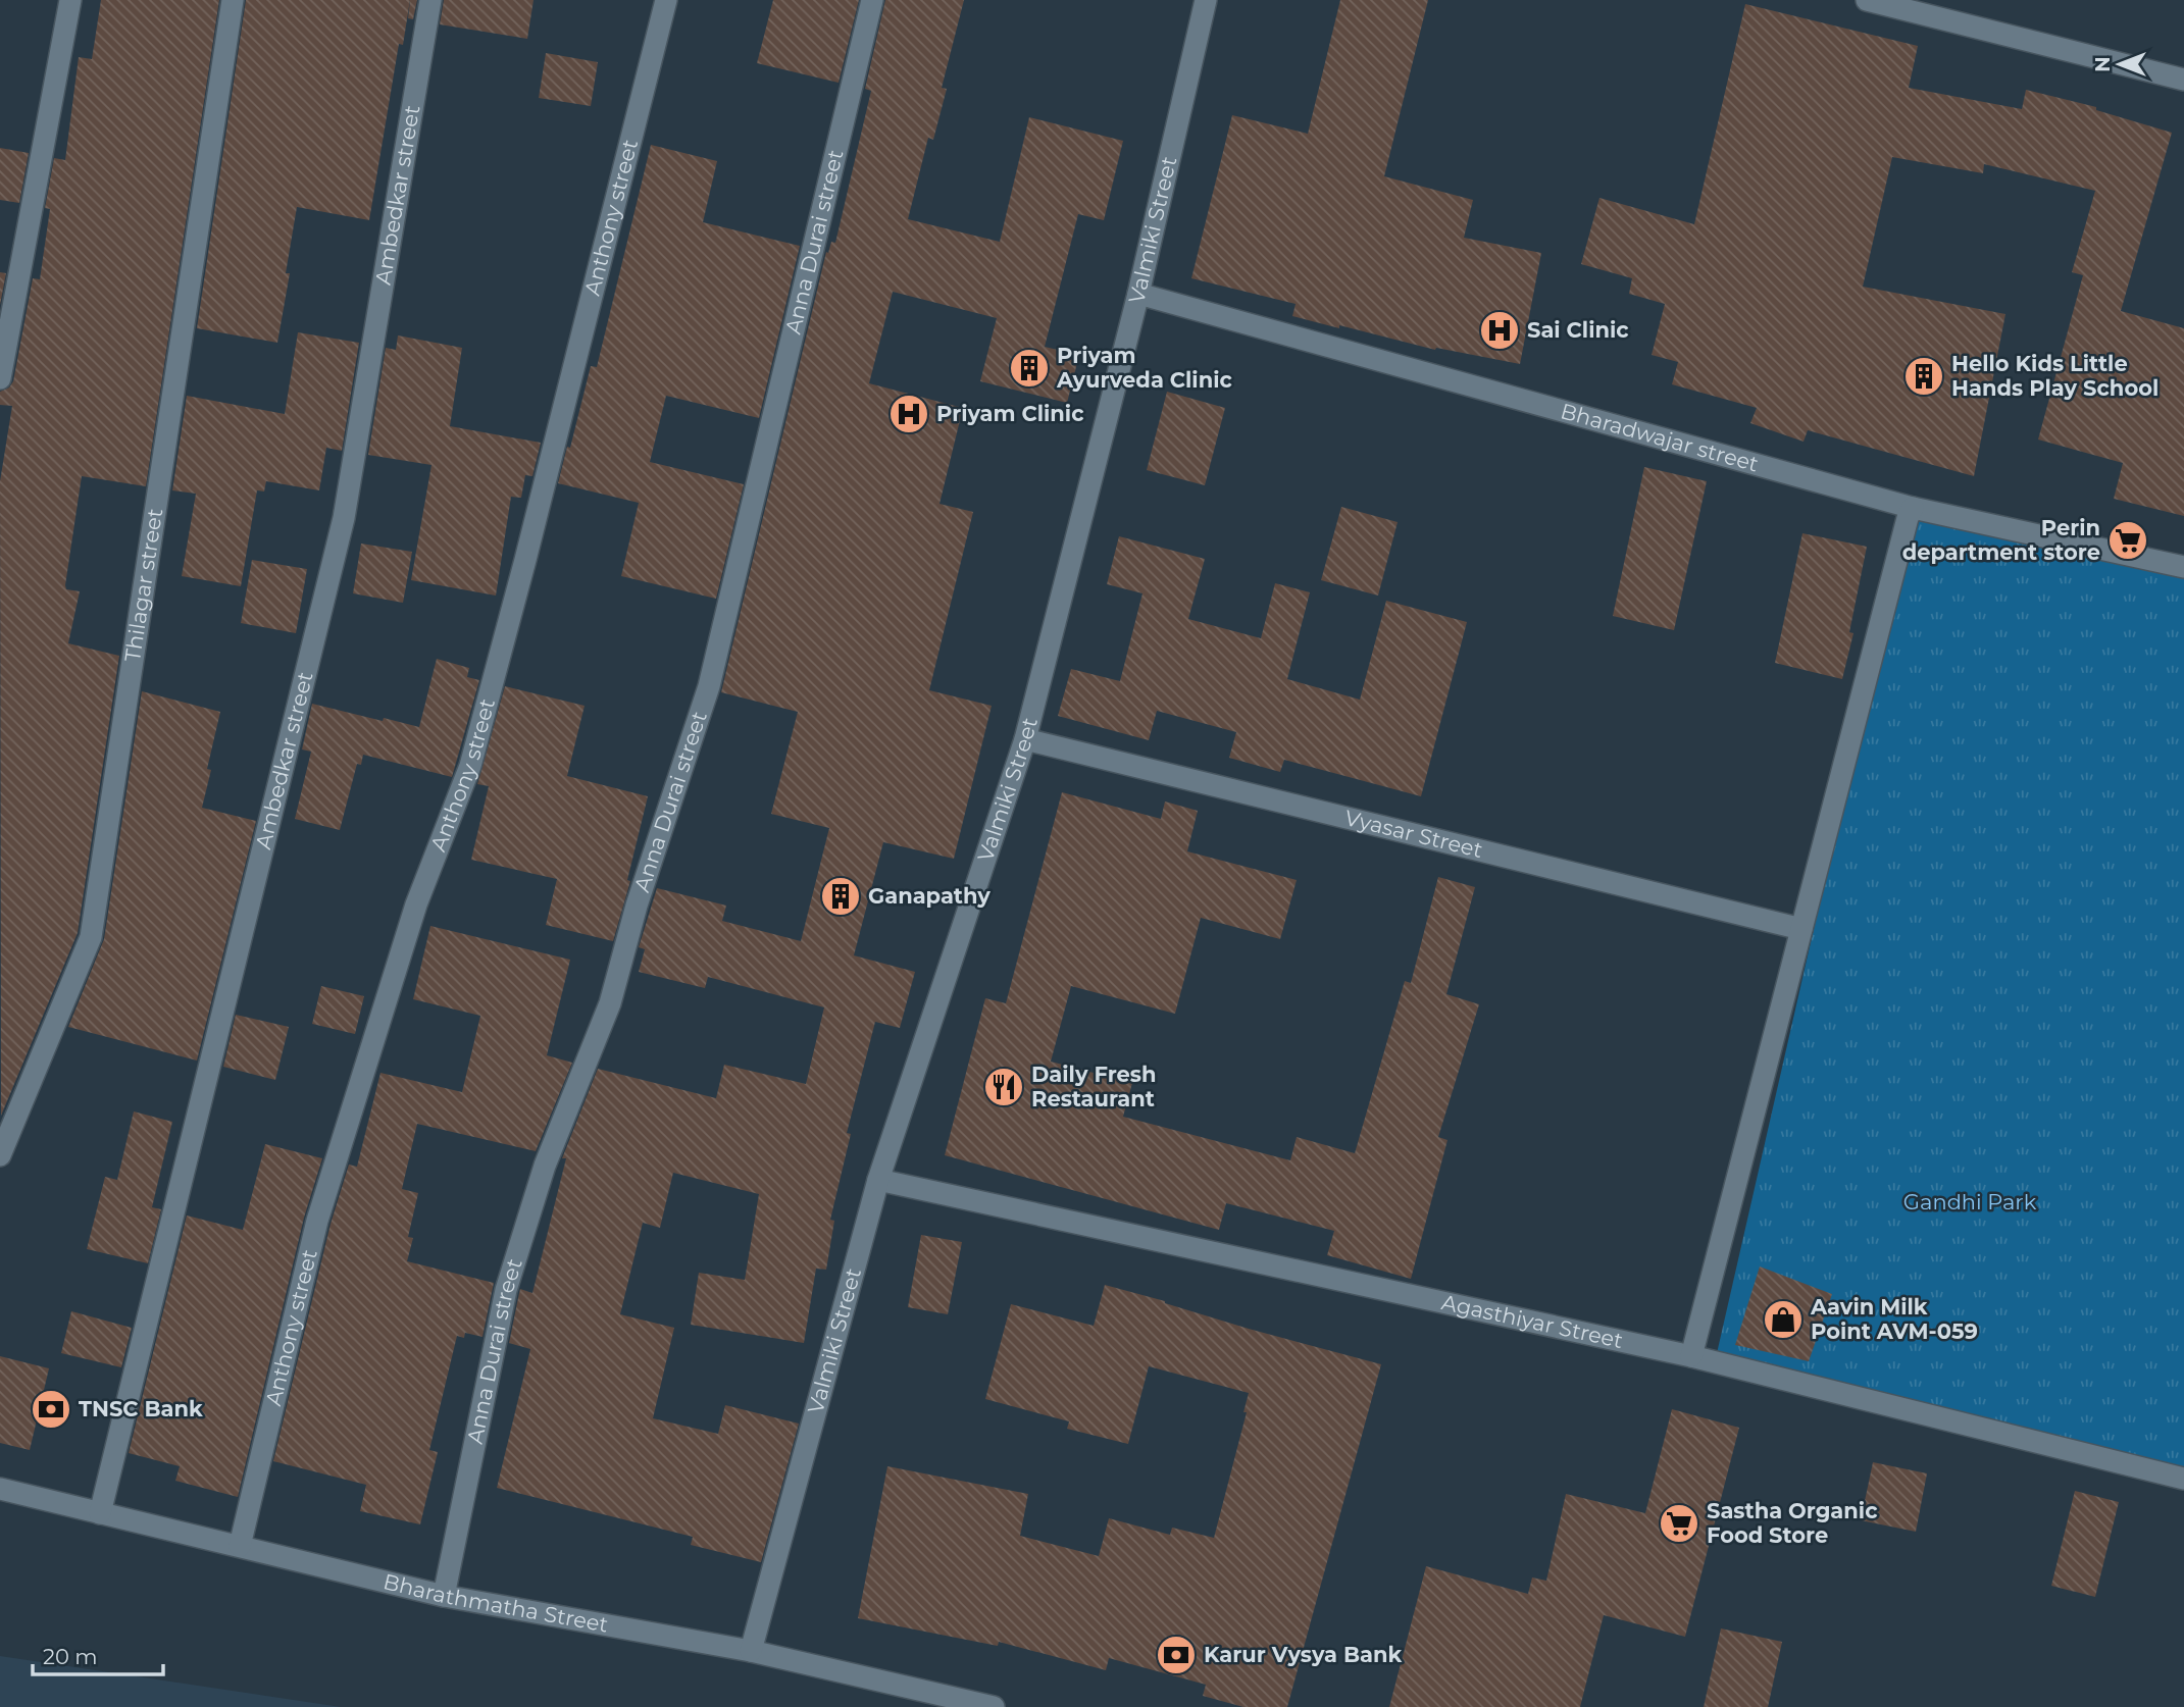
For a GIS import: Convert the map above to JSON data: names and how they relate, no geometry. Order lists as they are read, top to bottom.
{
  "streets": {
    "street": [
      "Ambedkar street",
      "Anthony street",
      "Valmiki Street",
      "Anna Durai street",
      "Bharadwajar street",
      "Thilagar street",
      "Vyasar Street",
      "Agasthiyar Street",
      "Bharathmatha Street"
    ]
  },
  "crossings": [
    ["Ambedkar street", "Bharathmatha Street"],
    ["Anthony street", "Bharathmatha Street"],
    ["Valmiki Street", "Bharadwajar street"],
    ["Valmiki Street", "Vyasar Street"],
    ["Valmiki Street", "Agasthiyar Street"],
    ["Valmiki Street", "Bharathmatha Street"],
    ["Anna Durai street", "Bharathmatha Street"]
  ],
  "parks": ["Gandhi Park"],
  "places": {
    "hospital": ["Sai Clinic", "Priyam Clinic"],
    "building": ["Priyam Ayurveda Clinic", "Hello Kids Little Hands Play School", "Ganapathy"],
    "supermarket": ["Perin department store", "Sastha Organic Food Store"],
    "restaurant": ["Daily Fresh Restaurant"],
    "shop": ["Aavin Milk Point AVM-059"],
    "bank": ["TNSC Bank", "Karur Vysya Bank"]
  },
  "scale_bar": "20 m",
  "north": "left"
}
